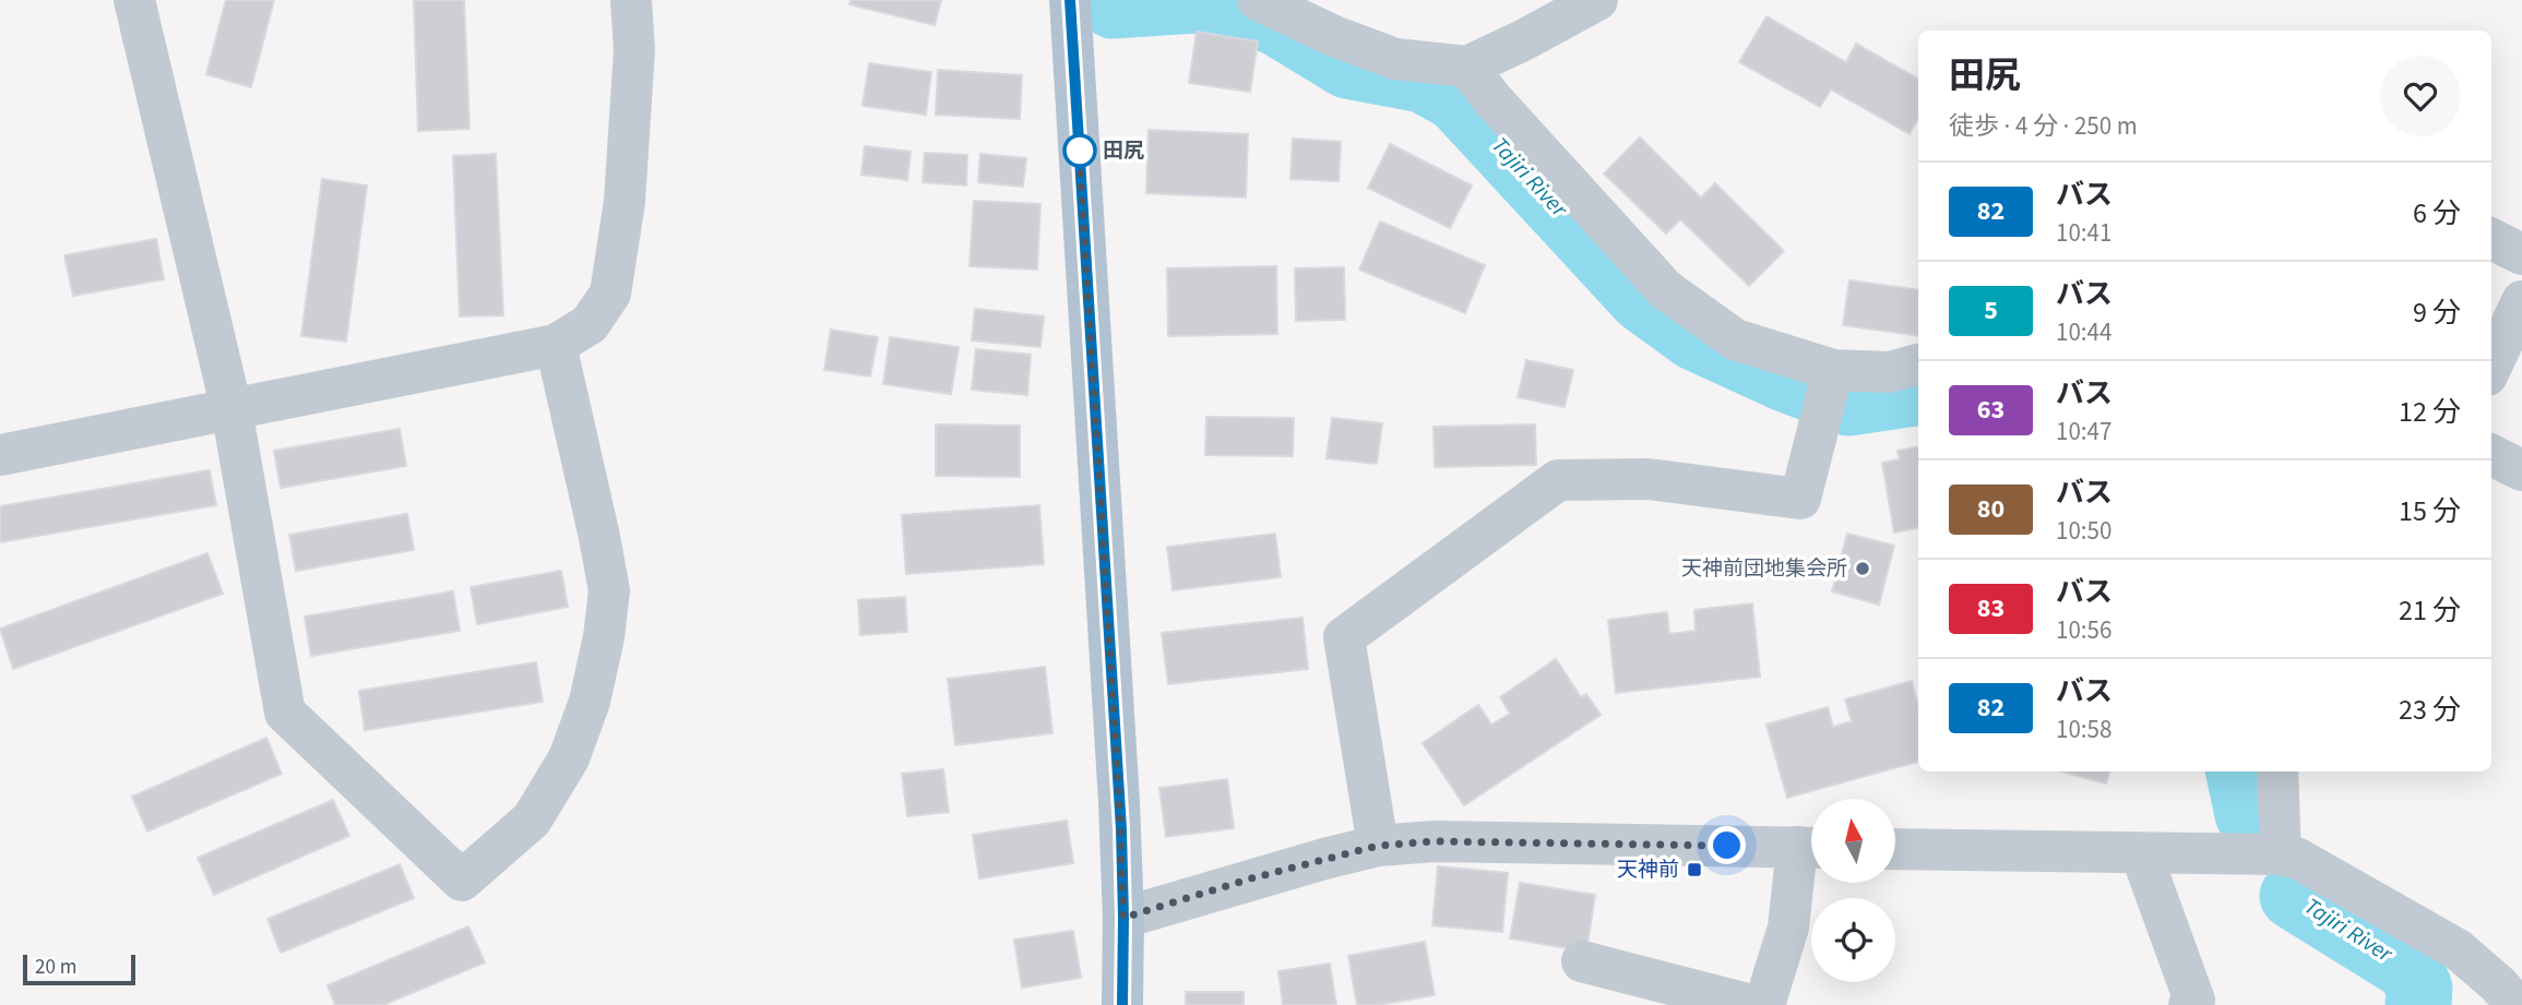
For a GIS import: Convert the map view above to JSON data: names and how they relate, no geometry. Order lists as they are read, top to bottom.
{
  "water": ["Tajiri River"],
  "places": {
    "other": ["田尻", "天神前団地集会所"],
    "transit": ["天神前"]
  },
  "lines": ["bus line 82"],
  "scale_bar": "20 m",
  "north": "top",
  "page": {
    "heading": ["田尻", "徒歩 · 4 分 · 250 m"],
    "list": [
      {
        "mark": "82",
        "name": "バス",
        "note": "10:41",
        "value": "6 分"
      },
      {
        "mark": "5",
        "name": "バス",
        "note": "10:44",
        "value": "9 分"
      },
      {
        "mark": "63",
        "name": "バス",
        "note": "10:47",
        "value": "12 分"
      },
      {
        "mark": "80",
        "name": "バス",
        "note": "10:50",
        "value": "15 分"
      },
      {
        "mark": "83",
        "name": "バス",
        "note": "10:56",
        "value": "21 分"
      },
      {
        "mark": "82",
        "name": "バス",
        "note": "10:58",
        "value": "23 分"
      }
    ],
    "scale": "20 m"
  }
}
